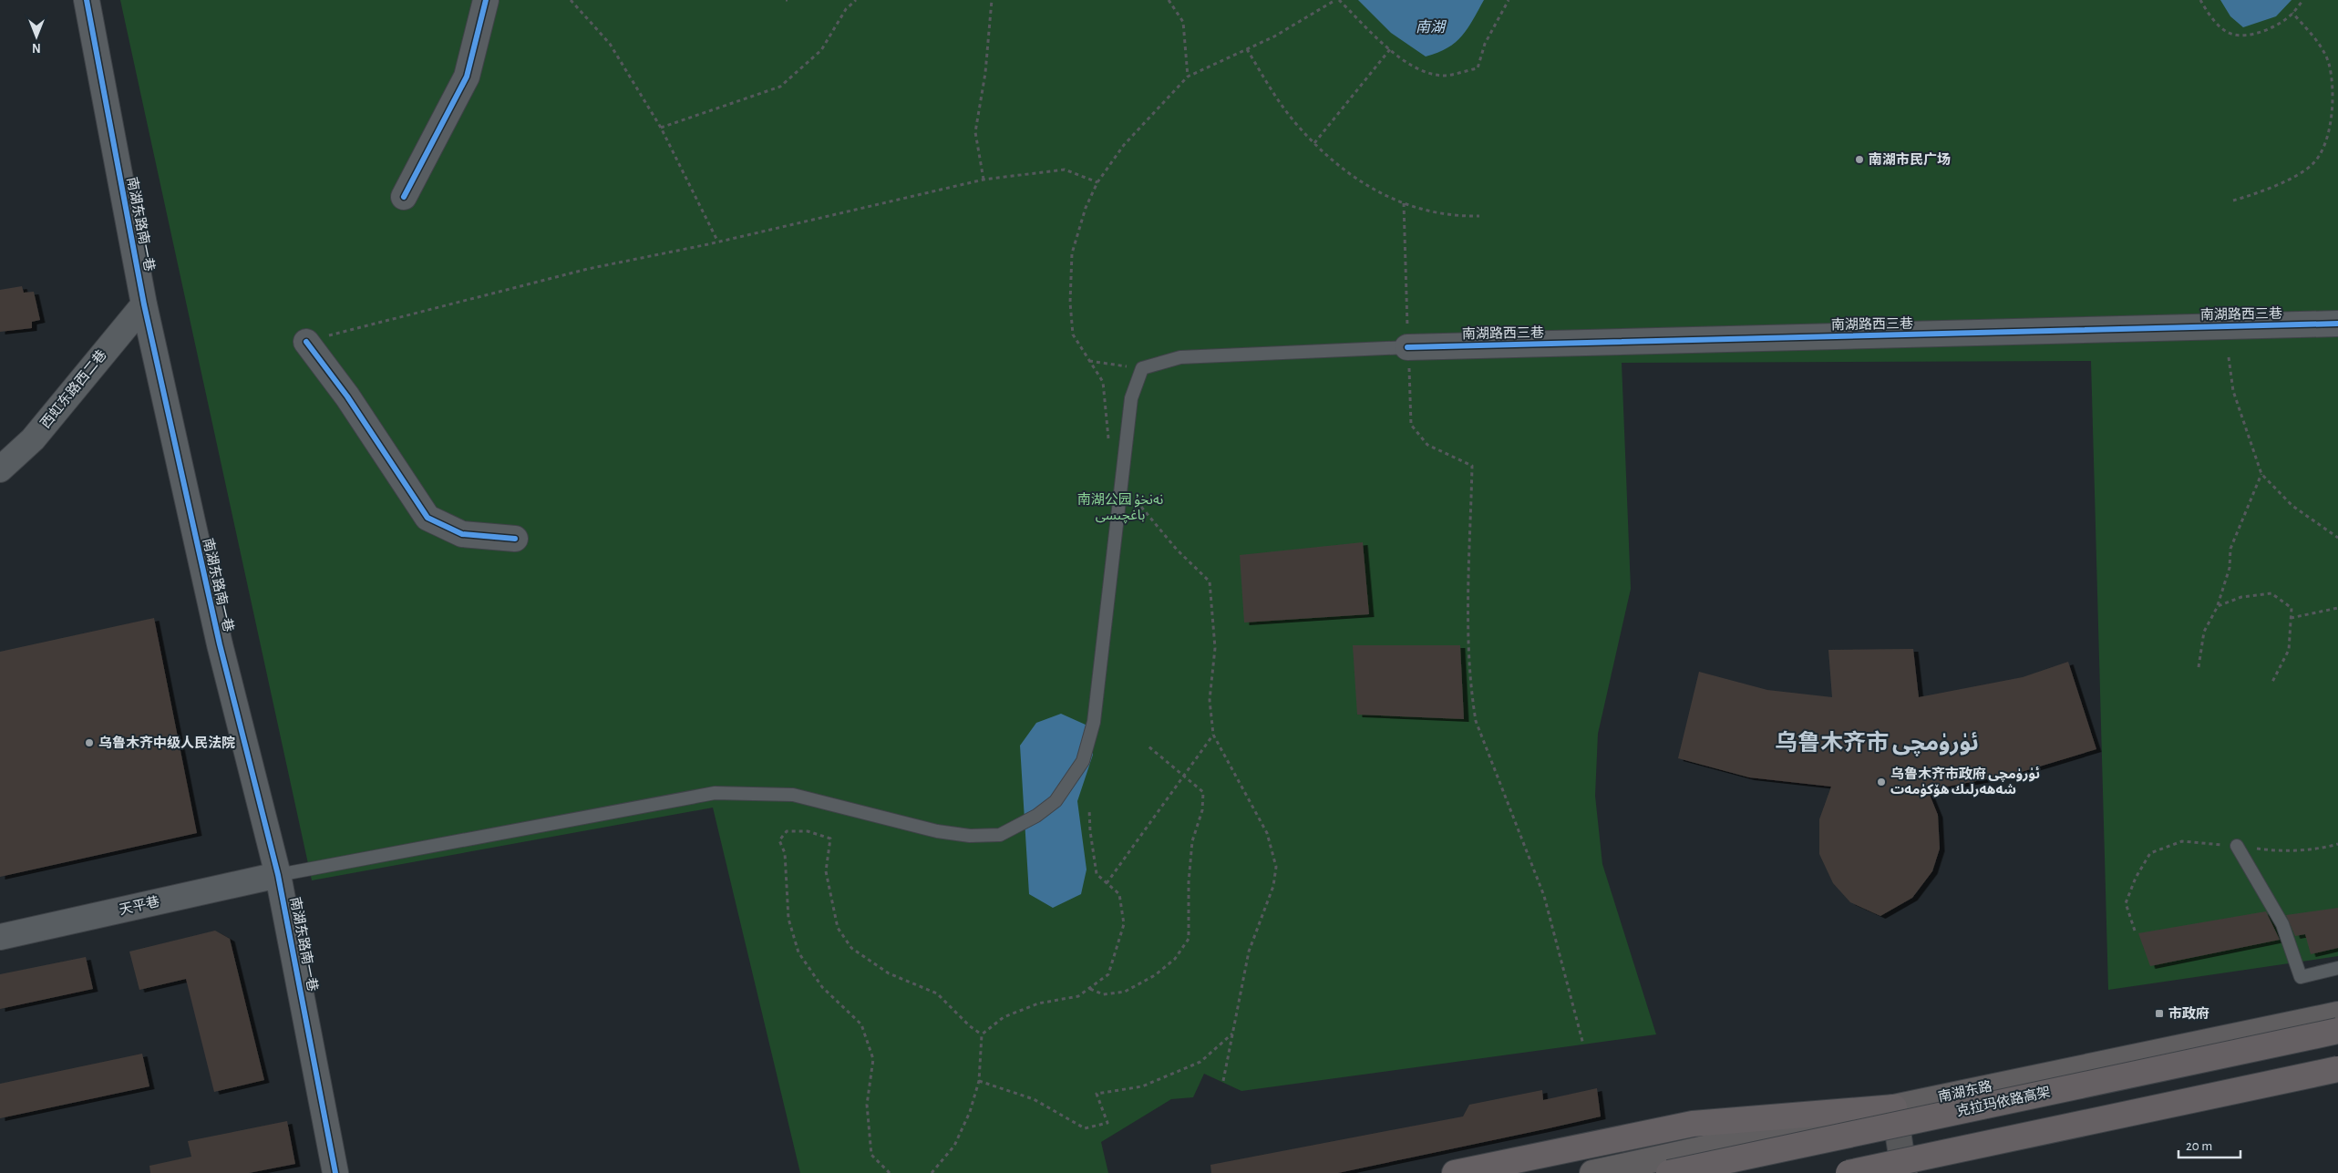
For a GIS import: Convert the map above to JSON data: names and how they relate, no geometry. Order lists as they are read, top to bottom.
{
  "streets": {
    "highway": ["克拉玛依路高架"],
    "main road": ["南湖东路"],
    "street": [
      "南湖东路南一巷",
      "南湖路西三巷",
      "西虹东路西二巷",
      "天平巷"
    ]
  },
  "crossings": [
    ["南湖东路南一巷", "西虹东路西二巷"],
    ["南湖东路南一巷", "天平巷"]
  ],
  "districts": ["乌鲁木齐市 ئۈرۈمچى"],
  "water": ["南湖"],
  "parks": ["南湖公园 نەنخۇ باغچىسى"],
  "places": {
    "other": ["南湖市民广场", "乌鲁木齐中级人民法院", "乌鲁木齐市政府 ئۈرۈمچى شەھەرلىك ھۆكۈمەت"],
    "transit": ["市政府"]
  },
  "scale_bar": "20 m",
  "north": "bottom"
}
